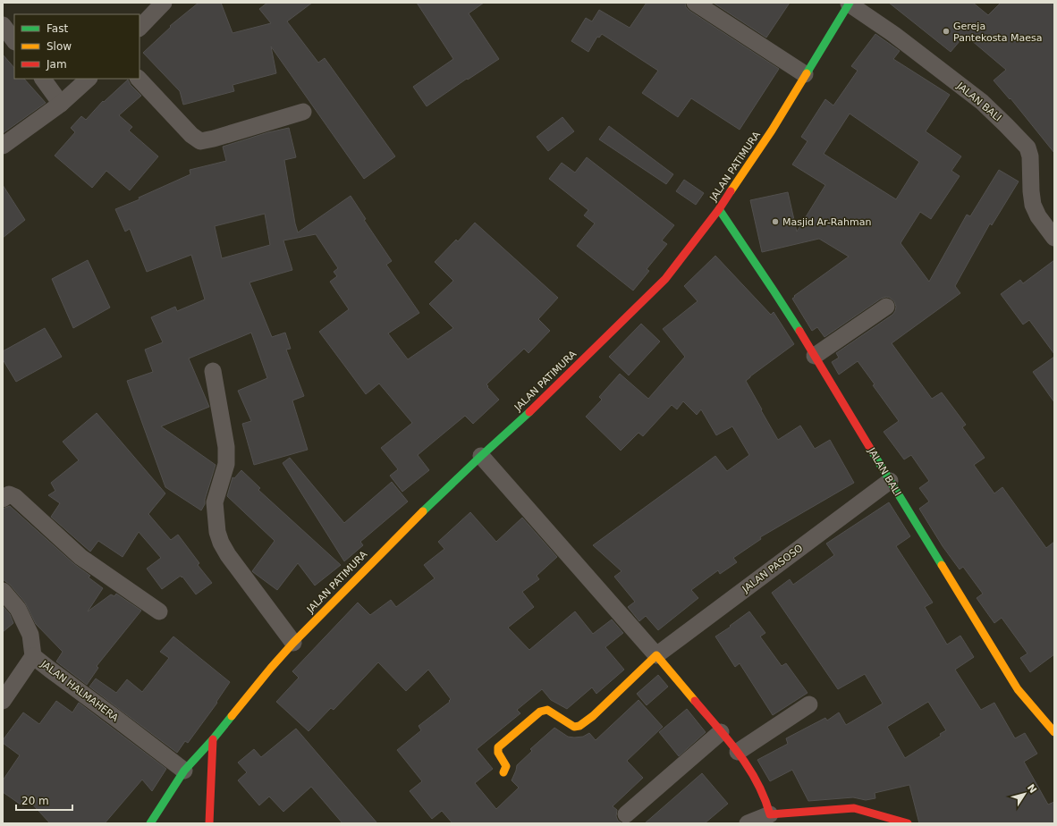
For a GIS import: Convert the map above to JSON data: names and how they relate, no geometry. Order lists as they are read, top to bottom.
{
  "streets": {
    "street": [
      "JALAN BALI",
      "JALAN PATIMURA",
      "JALAN PASOSO",
      "JALAN HALMAHERA"
    ]
  },
  "crossings": [
    ["JALAN BALI", "JALAN PATIMURA"],
    ["JALAN BALI", "JALAN PASOSO"],
    ["JALAN PATIMURA", "JALAN HALMAHERA"]
  ],
  "places": ["Gereja Pantekosta Maesa", "Masjid Ar-Rahman"],
  "legend": ["Fast", "Slow", "Jam"],
  "scale_bar": "20 m",
  "north": "top right"
}
